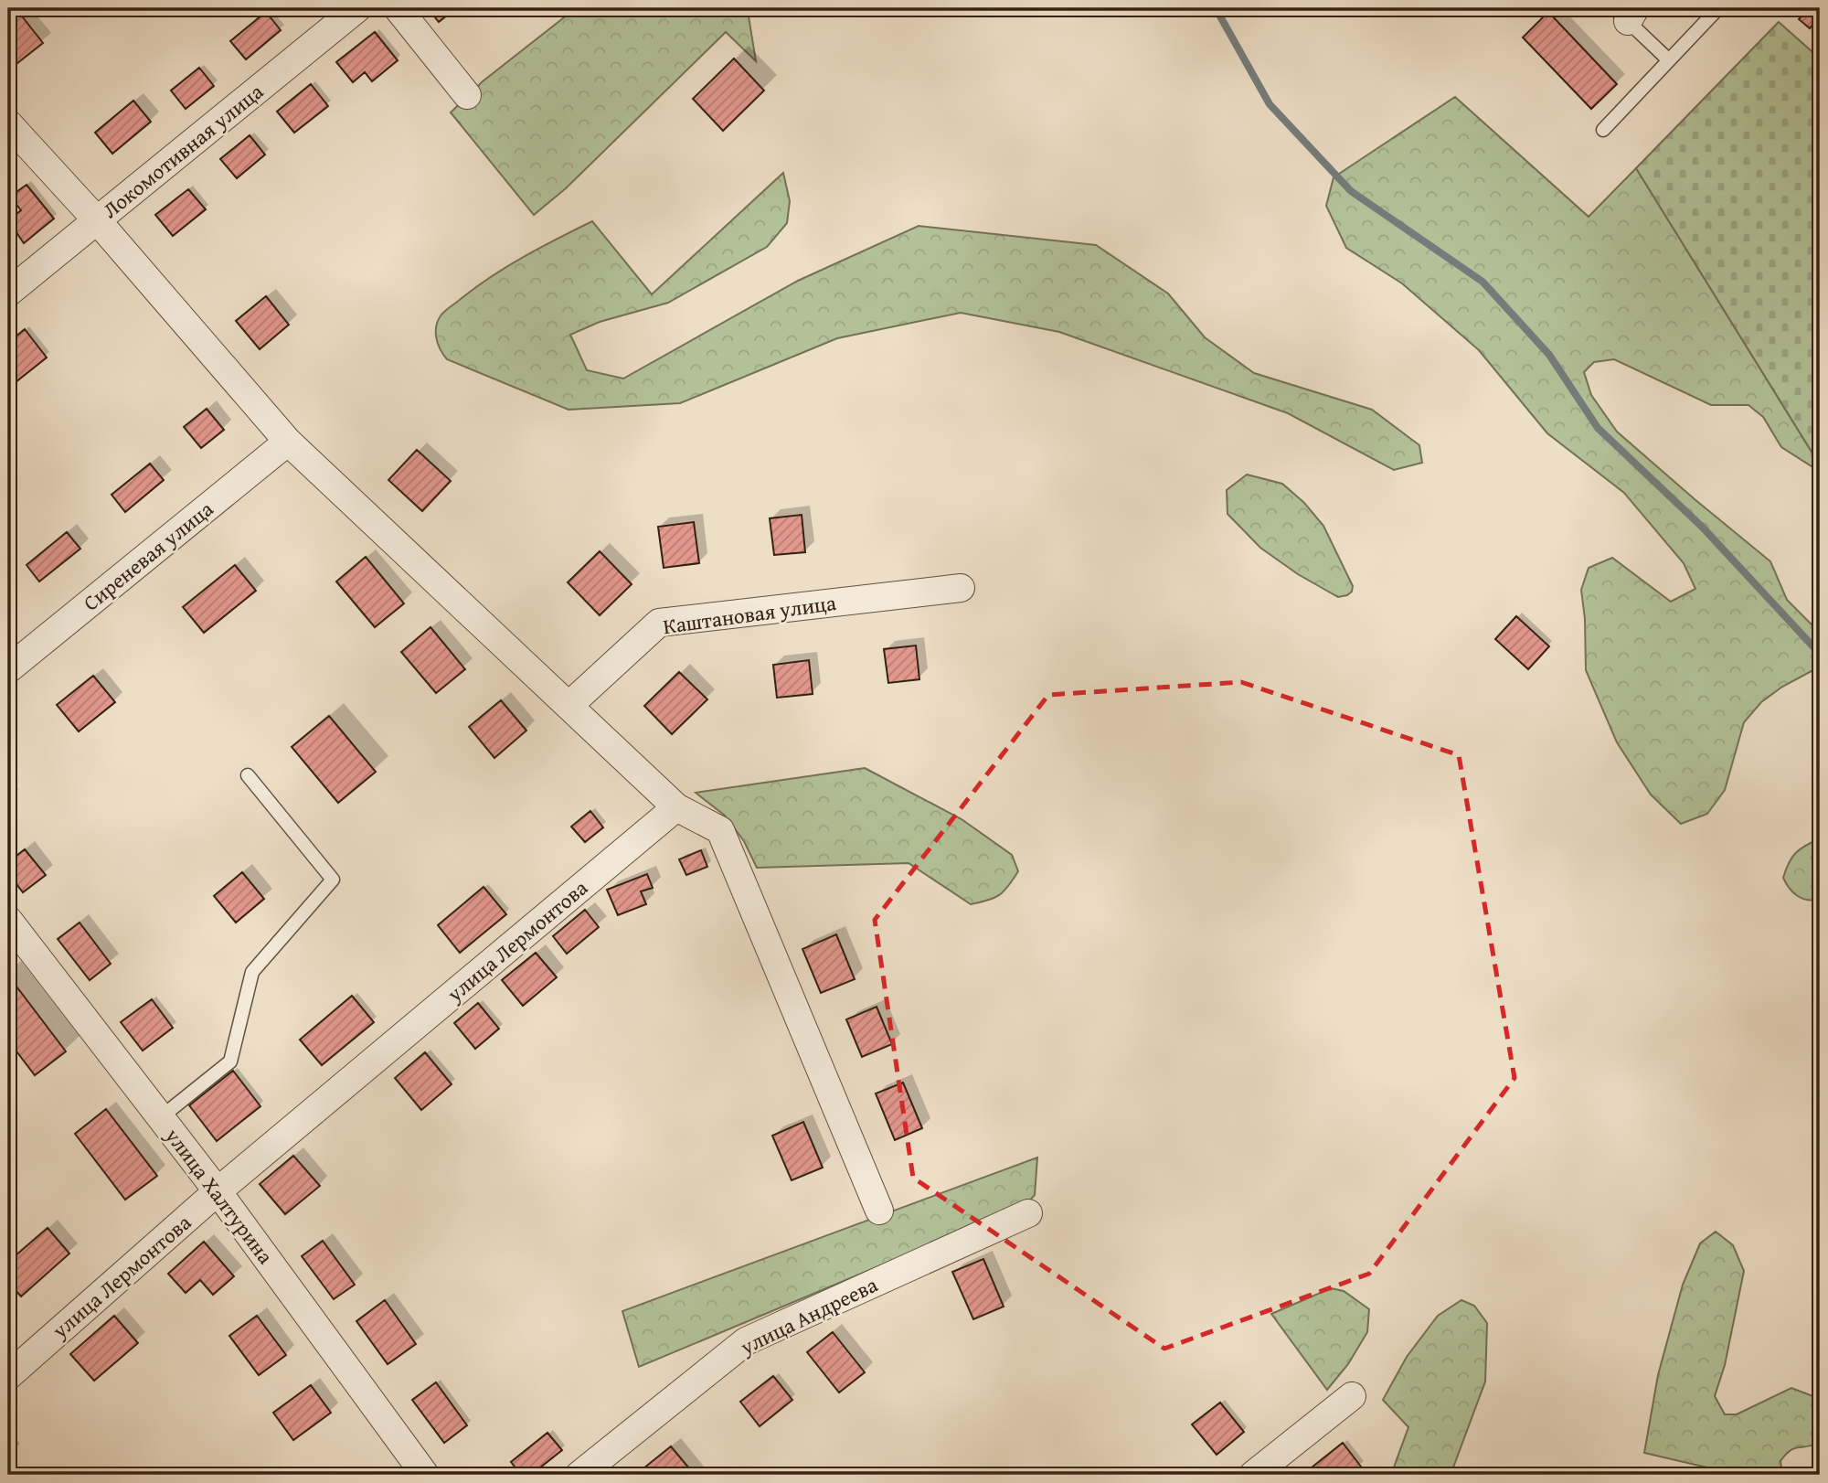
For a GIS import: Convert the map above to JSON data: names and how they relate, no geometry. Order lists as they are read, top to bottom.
{
  "streets": {
    "street": [
      "Локомотивная улица",
      "Сиреневая улица",
      "Каштановая улица",
      "улица Лермонтова",
      "улица Халтурина",
      "улица Андреева"
    ]
  },
  "crossings": [
    ["улица Лермонтова", "улица Халтурина"]
  ]
}
